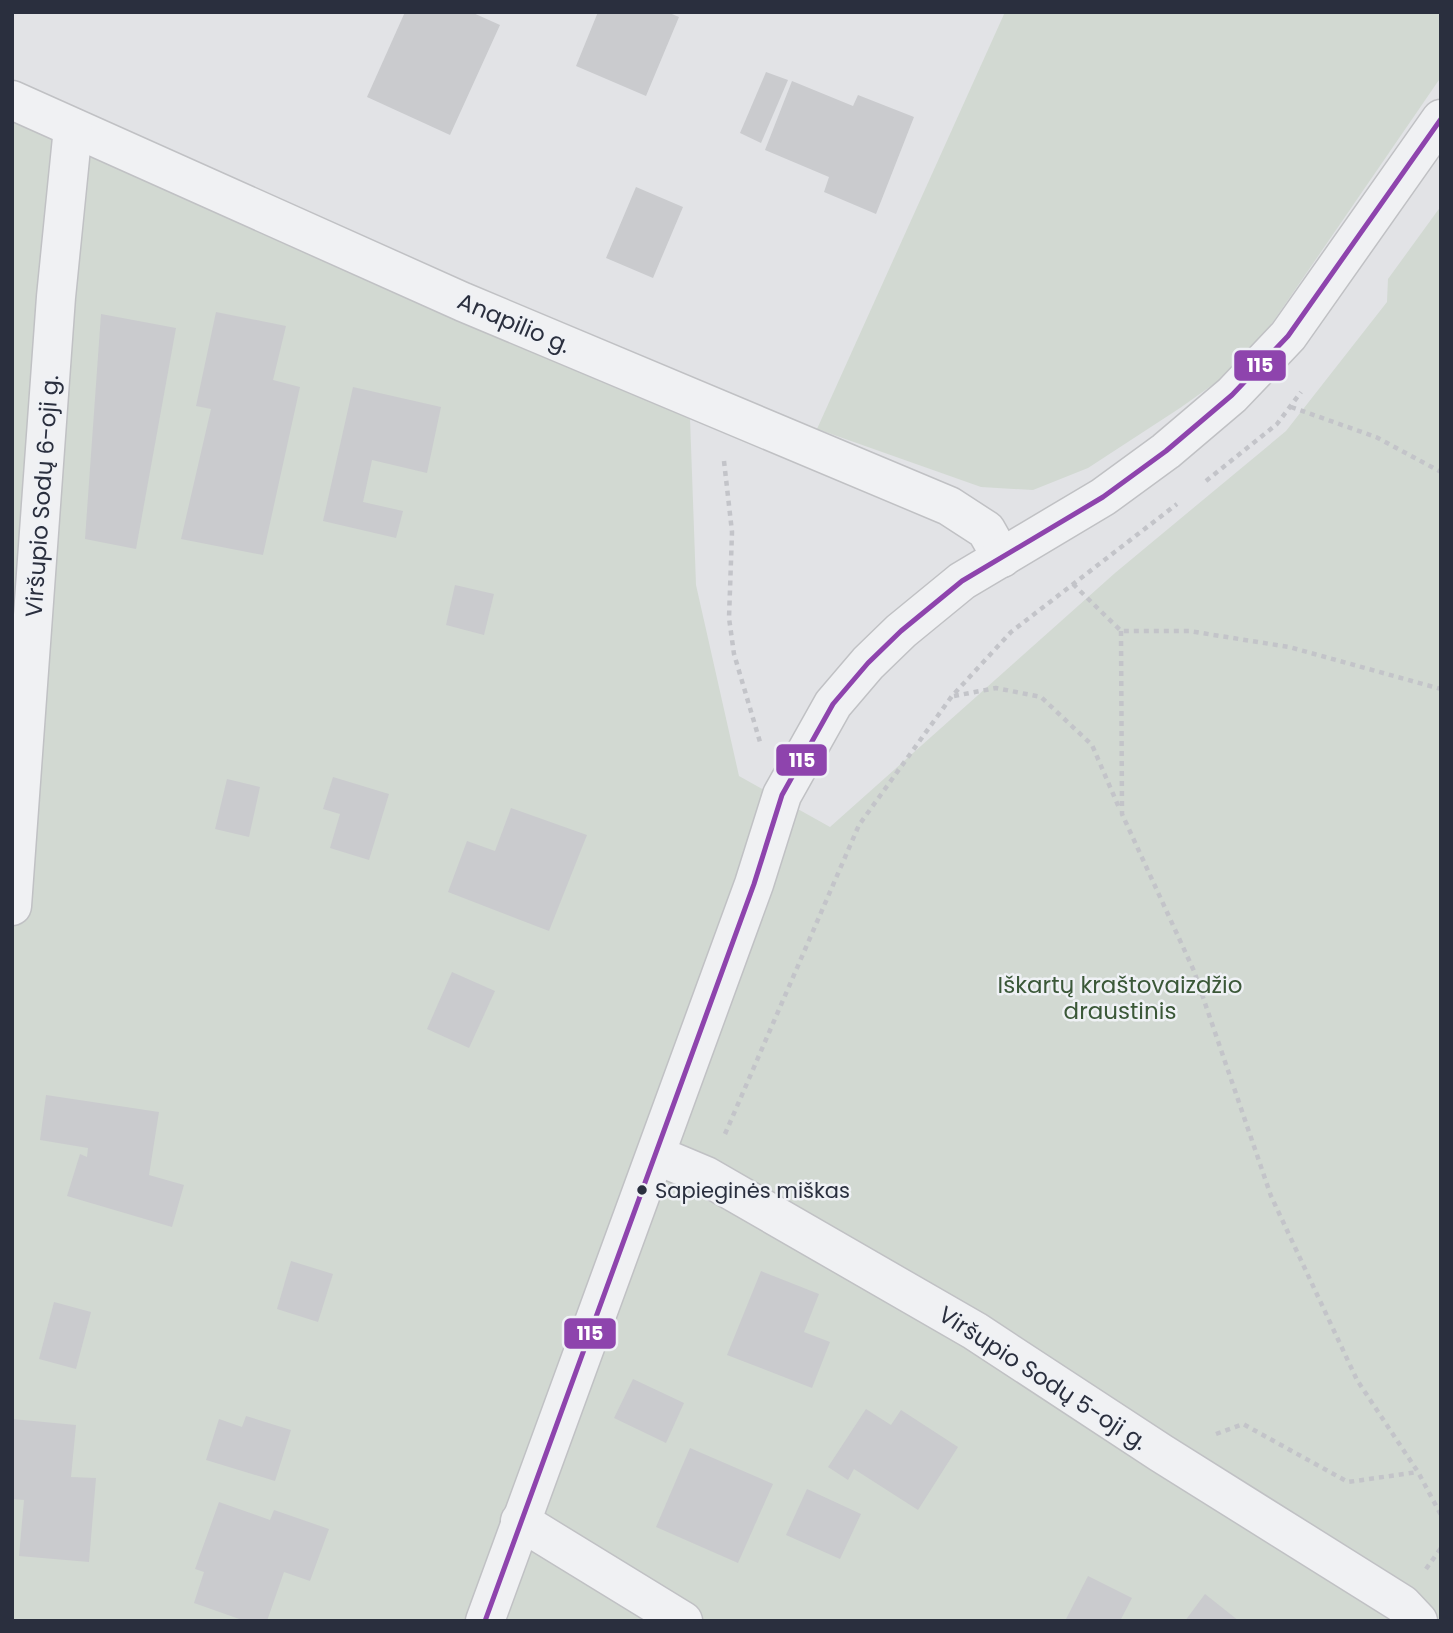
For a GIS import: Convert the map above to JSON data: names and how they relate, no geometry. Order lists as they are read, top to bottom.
{
  "streets": {
    "street": ["Anapilio g.", "Viršupio Sodų 6-oji g.", "Viršupio Sodų 5-oji g."]
  },
  "crossings": [
    ["Anapilio g.", "Viršupio Sodų 6-oji g."]
  ],
  "parks": ["Iškartų kraštovaizdžio draustinis"],
  "places": ["Sapieginės miškas"],
  "lines": ["transit line 115"]
}
